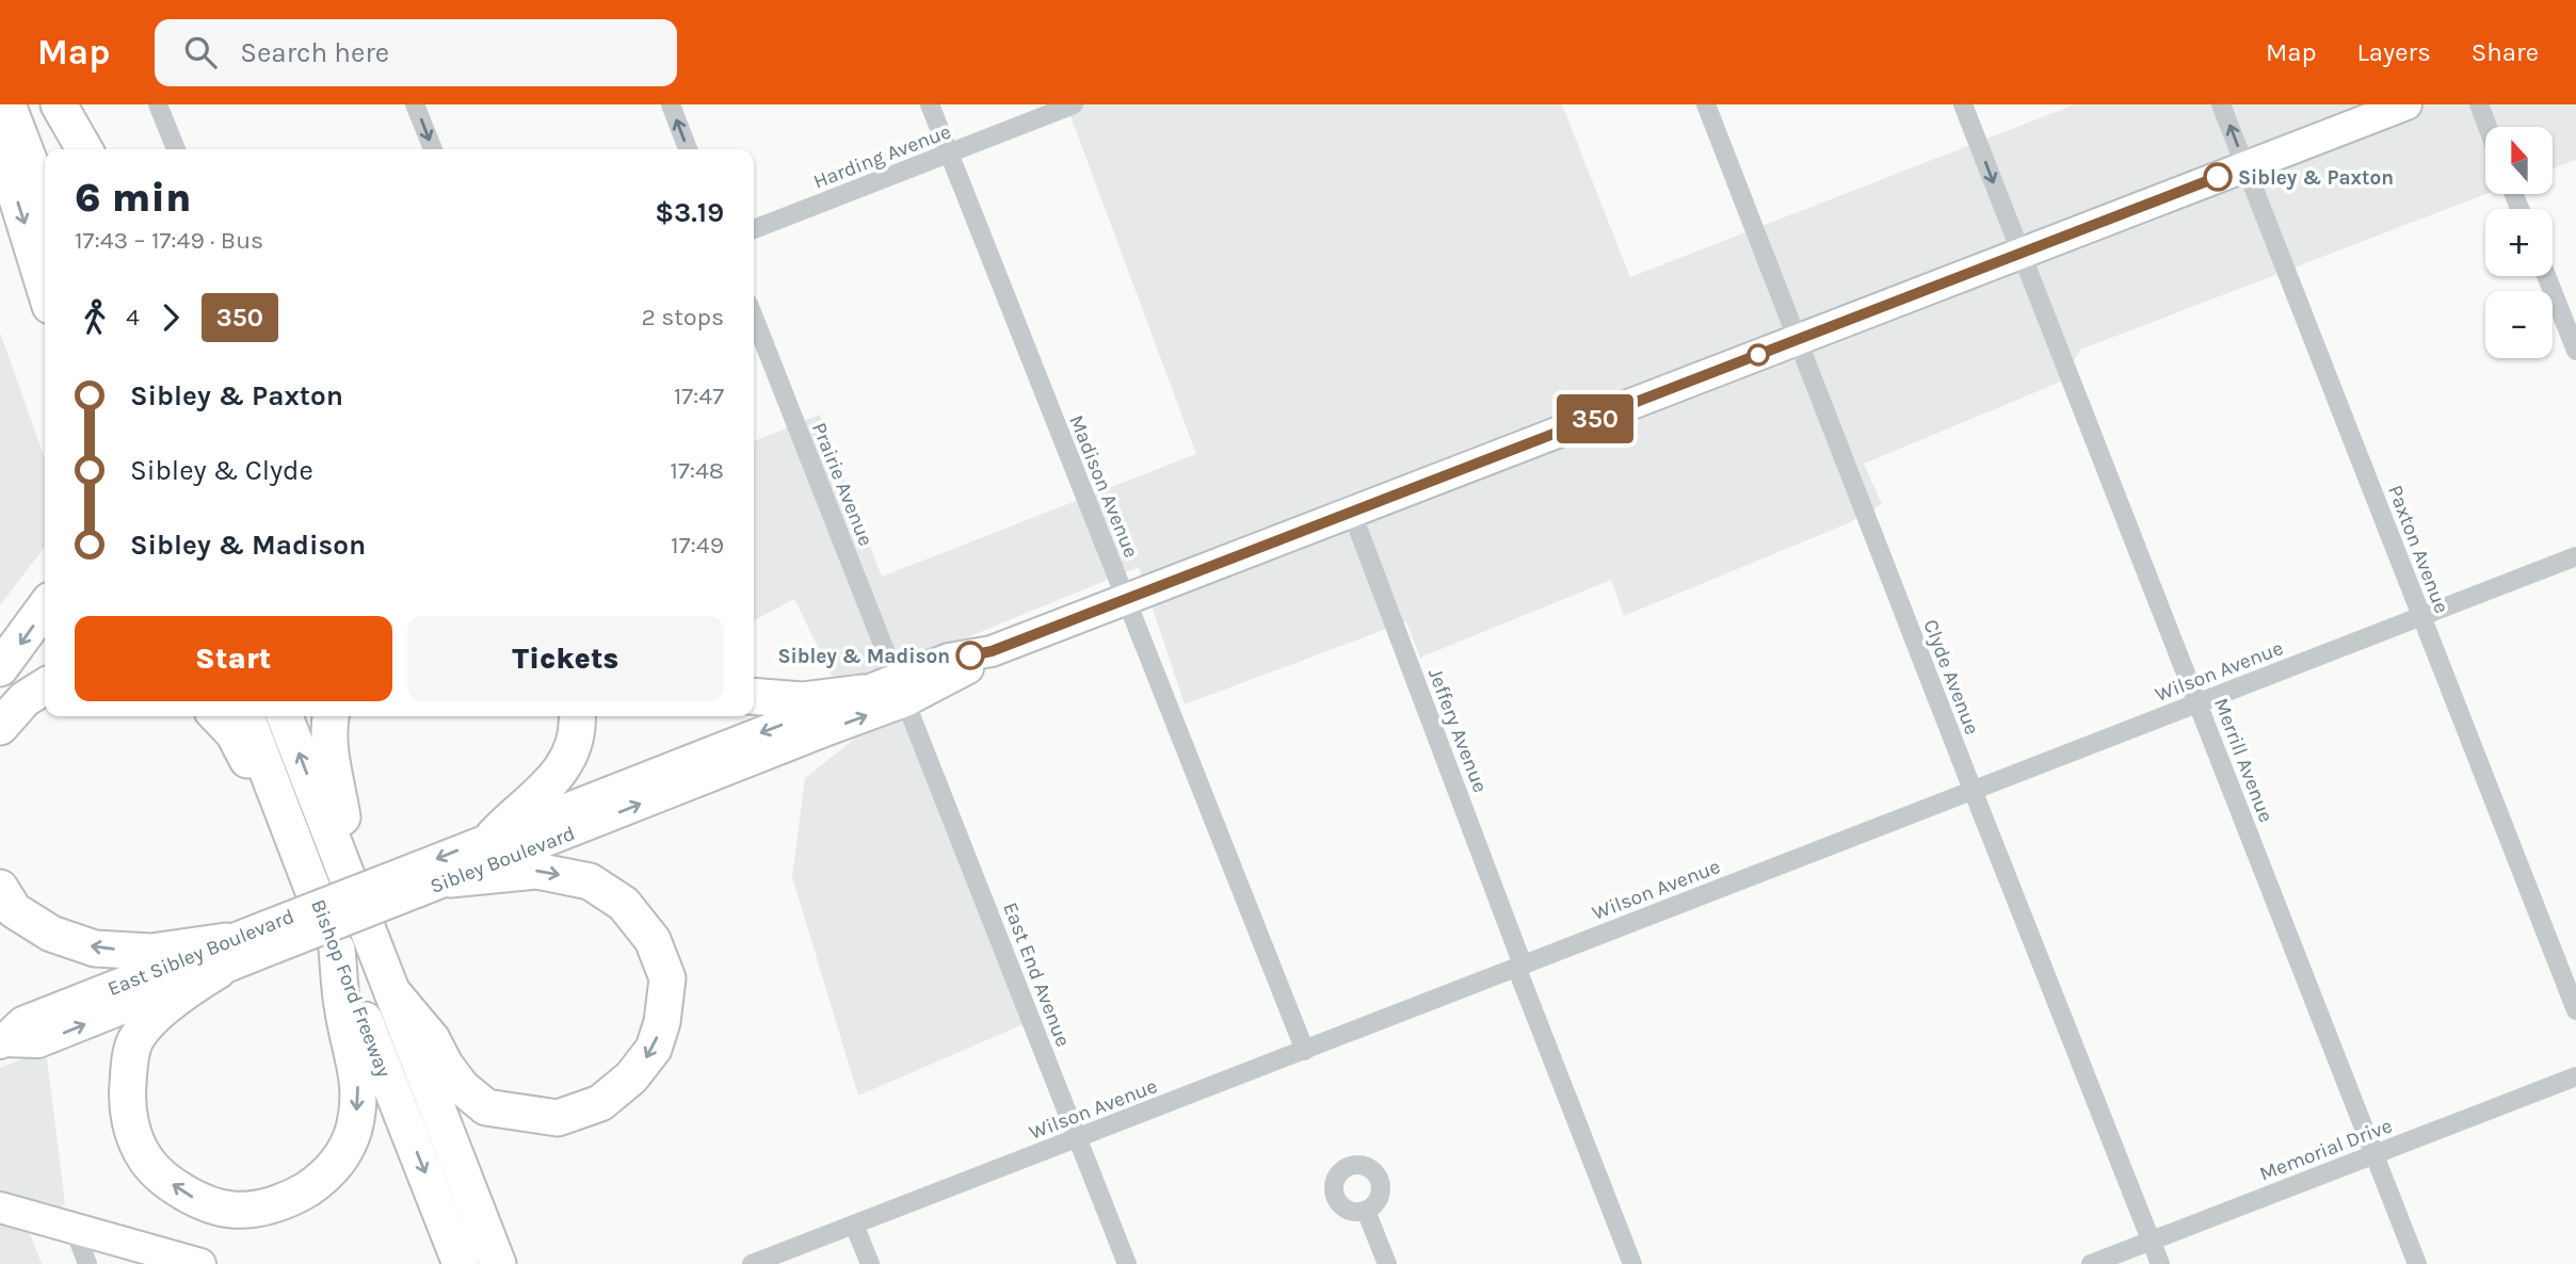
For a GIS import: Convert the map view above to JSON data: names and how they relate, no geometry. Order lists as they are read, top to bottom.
{
  "streets": {
    "highway": ["Bishop Ford Freeway"],
    "main road": ["Sibley Boulevard", "East Sibley Boulevard"],
    "street": [
      "Harding Avenue",
      "Prairie Avenue",
      "Madison Avenue",
      "Paxton Avenue",
      "Wilson Avenue",
      "Clyde Avenue",
      "Jeffery Avenue",
      "Merrill Avenue",
      "East End Avenue",
      "Memorial Drive"
    ]
  },
  "crossings": [
    ["Harding Avenue", "Madison Avenue"],
    ["Prairie Avenue", "Sibley Boulevard"],
    ["Prairie Avenue", "East End Avenue"],
    ["Madison Avenue", "Wilson Avenue"],
    ["Madison Avenue", "Sibley Boulevard"],
    ["Paxton Avenue", "Wilson Avenue"],
    ["Paxton Avenue", "Sibley Boulevard"],
    ["Wilson Avenue", "Clyde Avenue"],
    ["Wilson Avenue", "Jeffery Avenue"],
    ["Wilson Avenue", "Merrill Avenue"],
    ["Wilson Avenue", "East End Avenue"],
    ["Clyde Avenue", "Sibley Boulevard"],
    ["Clyde Avenue", "Memorial Drive"],
    ["Jeffery Avenue", "Sibley Boulevard"],
    ["Merrill Avenue", "Sibley Boulevard"],
    ["Merrill Avenue", "Memorial Drive"],
    ["Sibley Boulevard", "East Sibley Boulevard"],
    ["Sibley Boulevard", "East End Avenue"]
  ],
  "places": ["Sibley & Paxton", "Sibley & Madison"],
  "lines": ["bus line 350"],
  "north": "top",
  "page": {
    "header": "Map",
    "search": "Search here",
    "nav": ["Map", "Layers", "Share"],
    "on_map": "350",
    "map_buttons": ["+", "−"],
    "heading": ["6 min", "17:43 – 17:49 · Bus", "$3.19"],
    "legs": ["4", "350", "2 stops"],
    "list": [
      {
        "name": "Sibley & Paxton",
        "value": "17:47"
      },
      {
        "name": "Sibley & Clyde",
        "value": "17:48"
      },
      {
        "name": "Sibley & Madison",
        "value": "17:49"
      }
    ],
    "buttons": ["Start", "Tickets"]
  }
}
